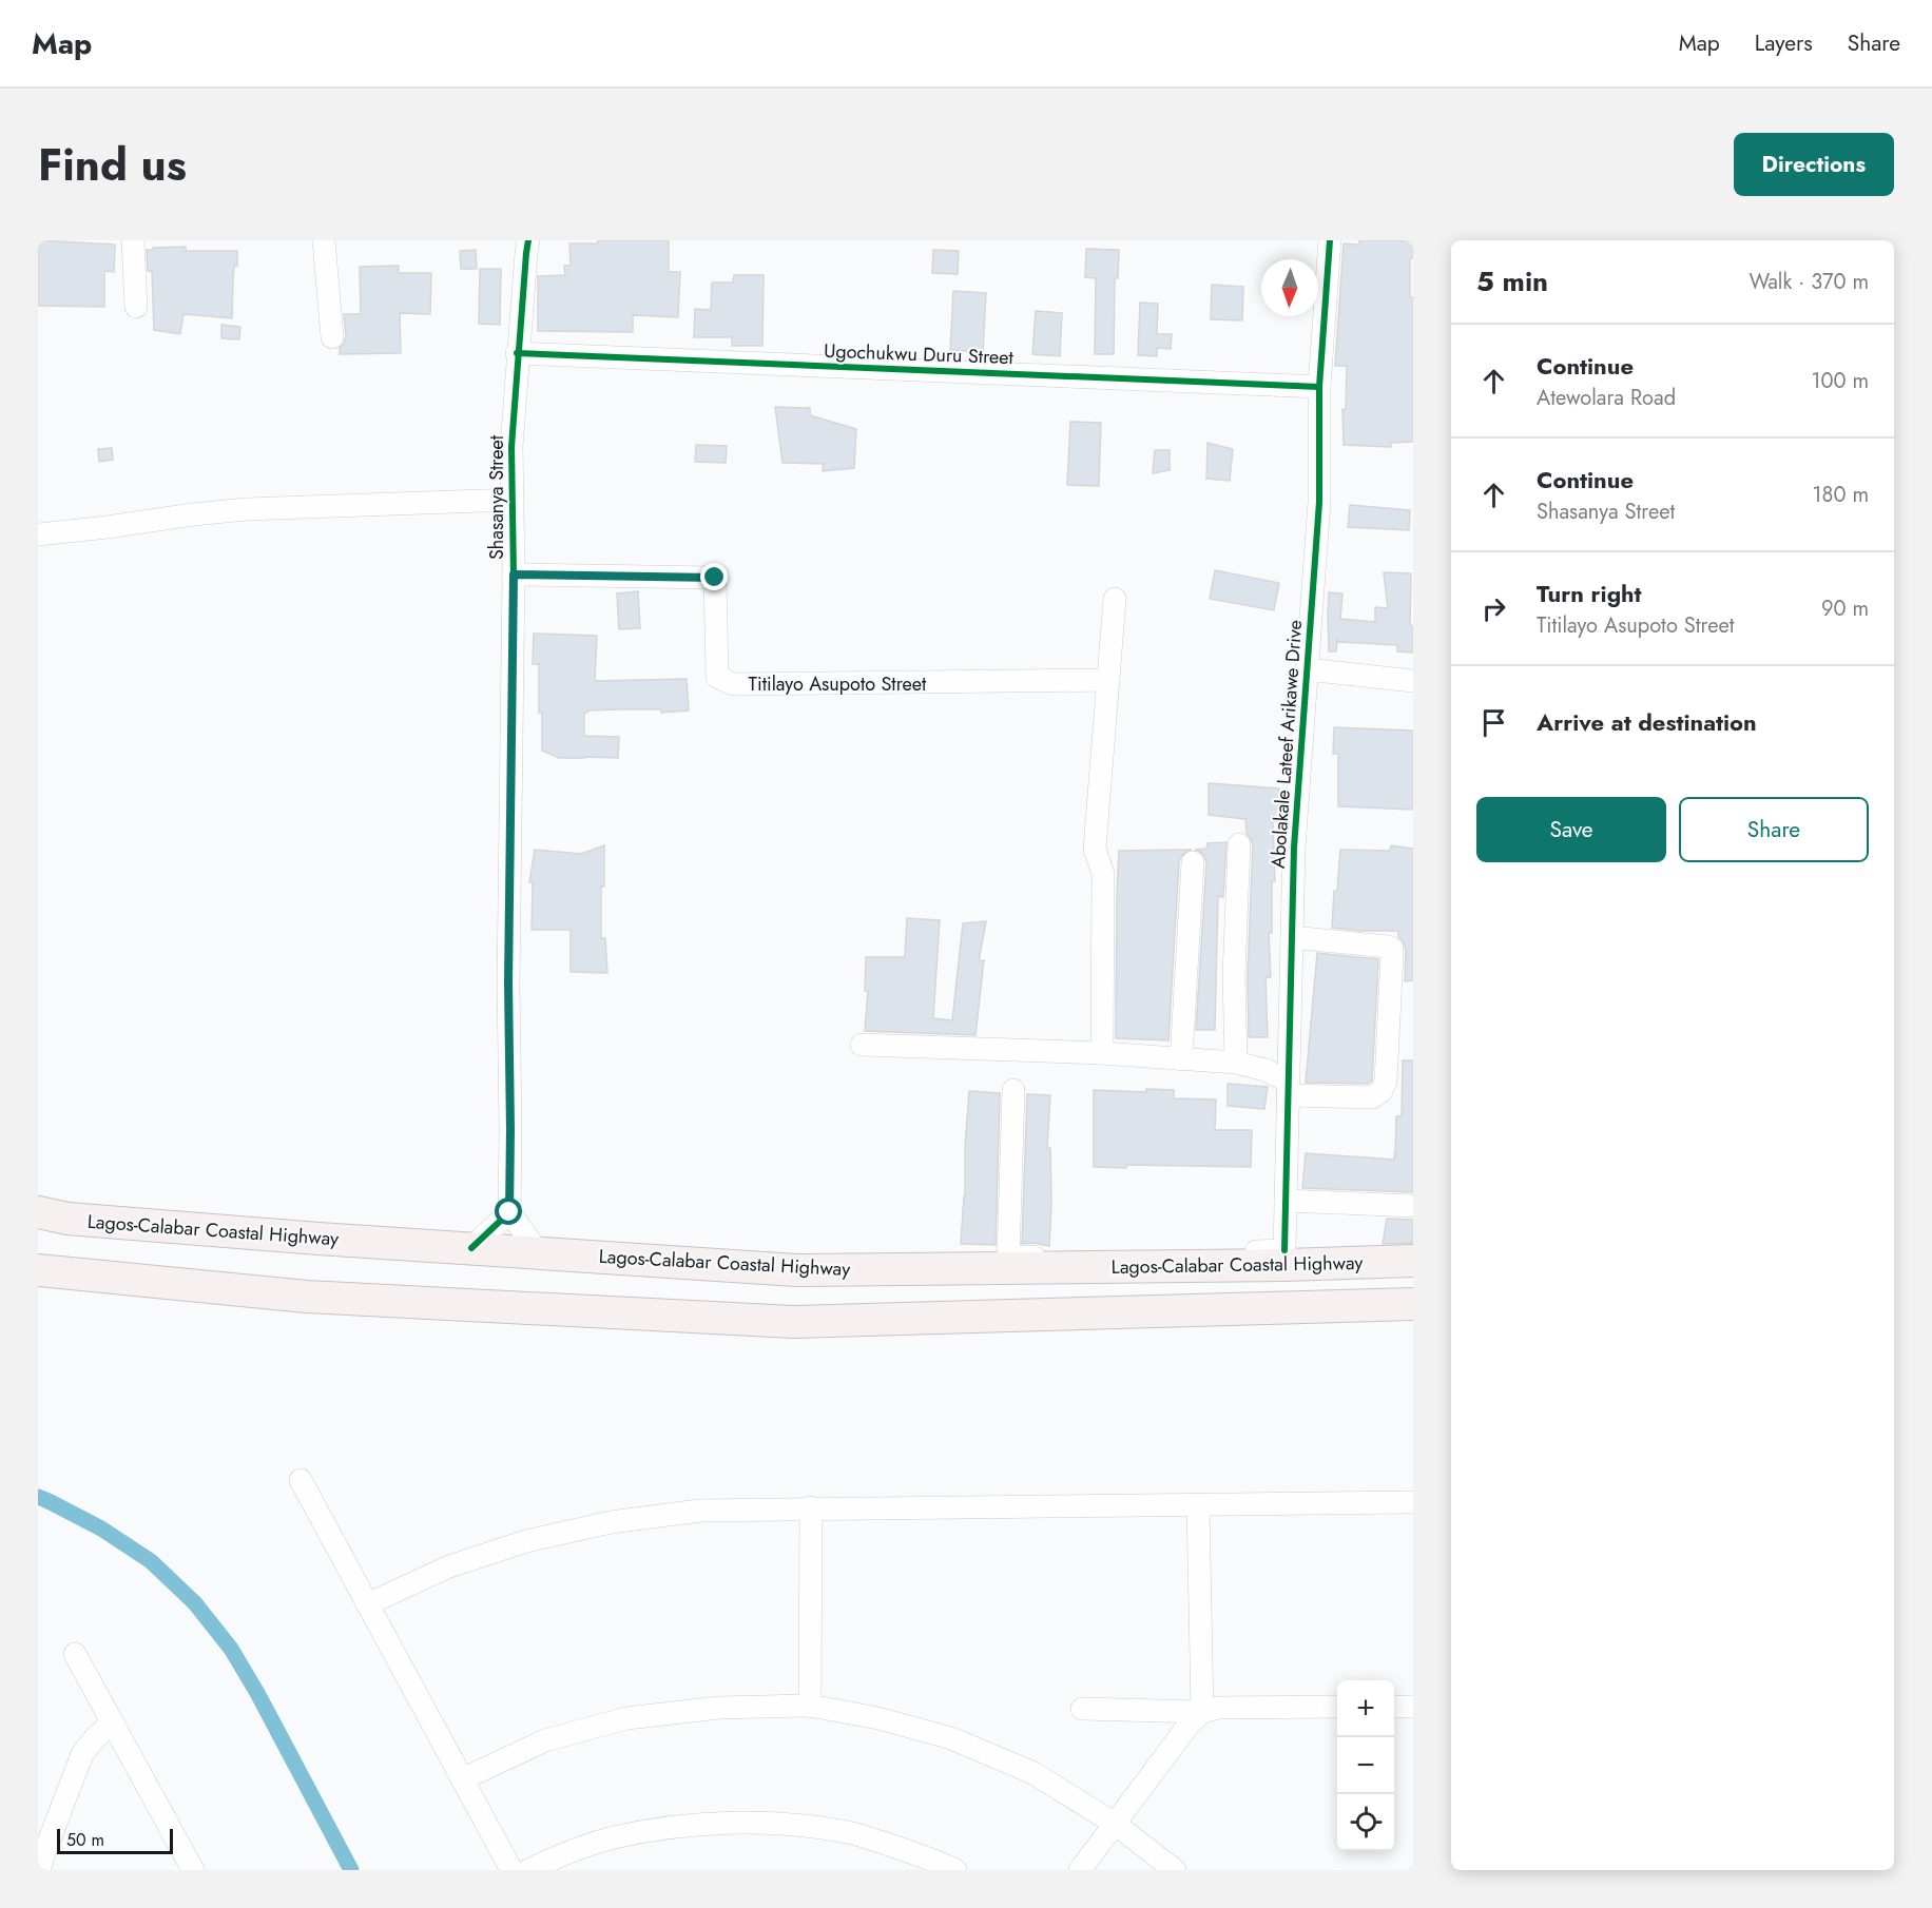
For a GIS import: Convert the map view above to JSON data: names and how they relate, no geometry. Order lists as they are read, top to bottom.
{
  "streets": {
    "highway": ["Lagos-Calabar Coastal Highway"],
    "street": [
      "Ugochukwu Duru Street",
      "Shasanya Street",
      "Titilayo Asupoto Street",
      "Abolakale Lateef Arikawe Drive"
    ]
  },
  "crossings": [
    ["Ugochukwu Duru Street", "Shasanya Street"],
    ["Ugochukwu Duru Street", "Abolakale Lateef Arikawe Drive"],
    ["Shasanya Street", "Titilayo Asupoto Street"]
  ],
  "scale_bar": "50 m",
  "north": "bottom",
  "page": {
    "header": "Map",
    "nav": ["Map", "Layers", "Share"],
    "title": "Find us",
    "buttons": [
      "Directions",
      ["Save", "Share"]
    ],
    "heading": ["5 min", "Walk · 370 m"],
    "list": [
      ["Continue", "Atewolara Road", "100 m"],
      ["Continue", "Shasanya Street", "180 m"],
      ["Turn right", "Titilayo Asupoto Street", "90 m"],
      "Arrive at destination"
    ],
    "map_buttons": ["+", "−"],
    "scale": "50 m"
  }
}
